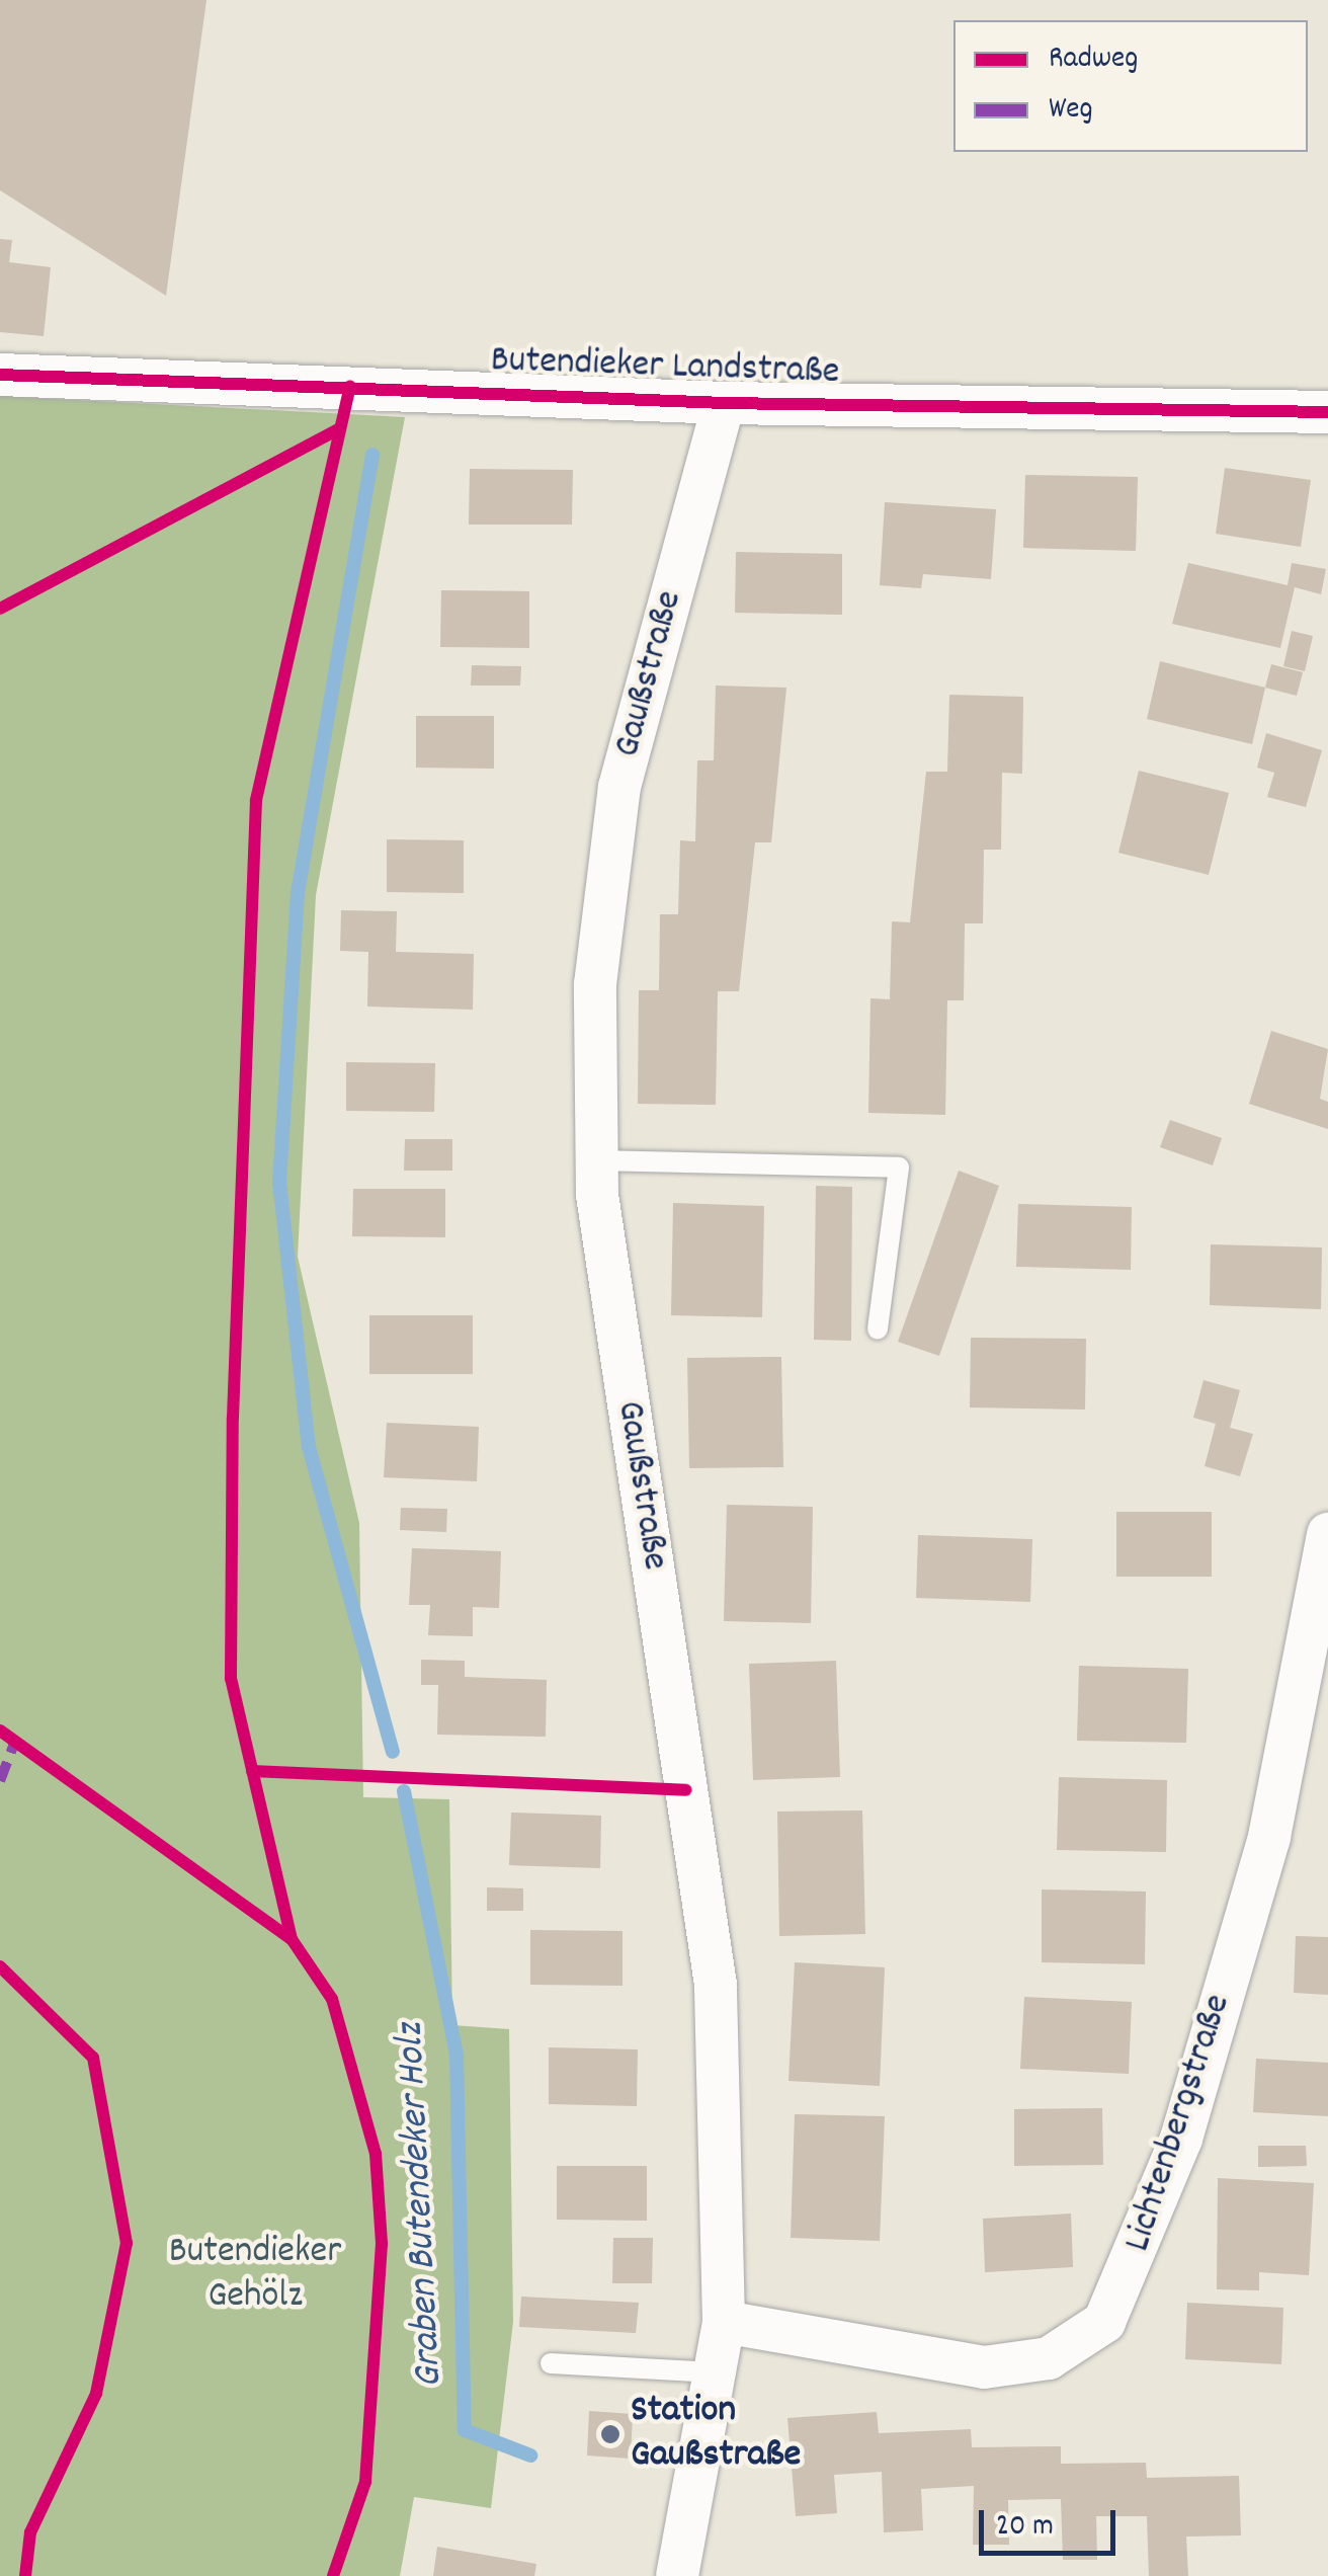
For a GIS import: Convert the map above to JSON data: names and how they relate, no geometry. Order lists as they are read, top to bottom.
{
  "streets": {
    "street": ["Butendieker Landstraße", "Gaußstraße", "Lichtenbergstraße"]
  },
  "crossings": [
    ["Butendieker Landstraße", "Gaußstraße"],
    ["Gaußstraße", "Lichtenbergstraße"]
  ],
  "water": ["Graben Butendeker Holz"],
  "parks": ["Butendieker Gehölz"],
  "places": ["Station Gaußstraße"],
  "legend": ["Radweg", "Weg"],
  "scale_bar": "20 m"
}
